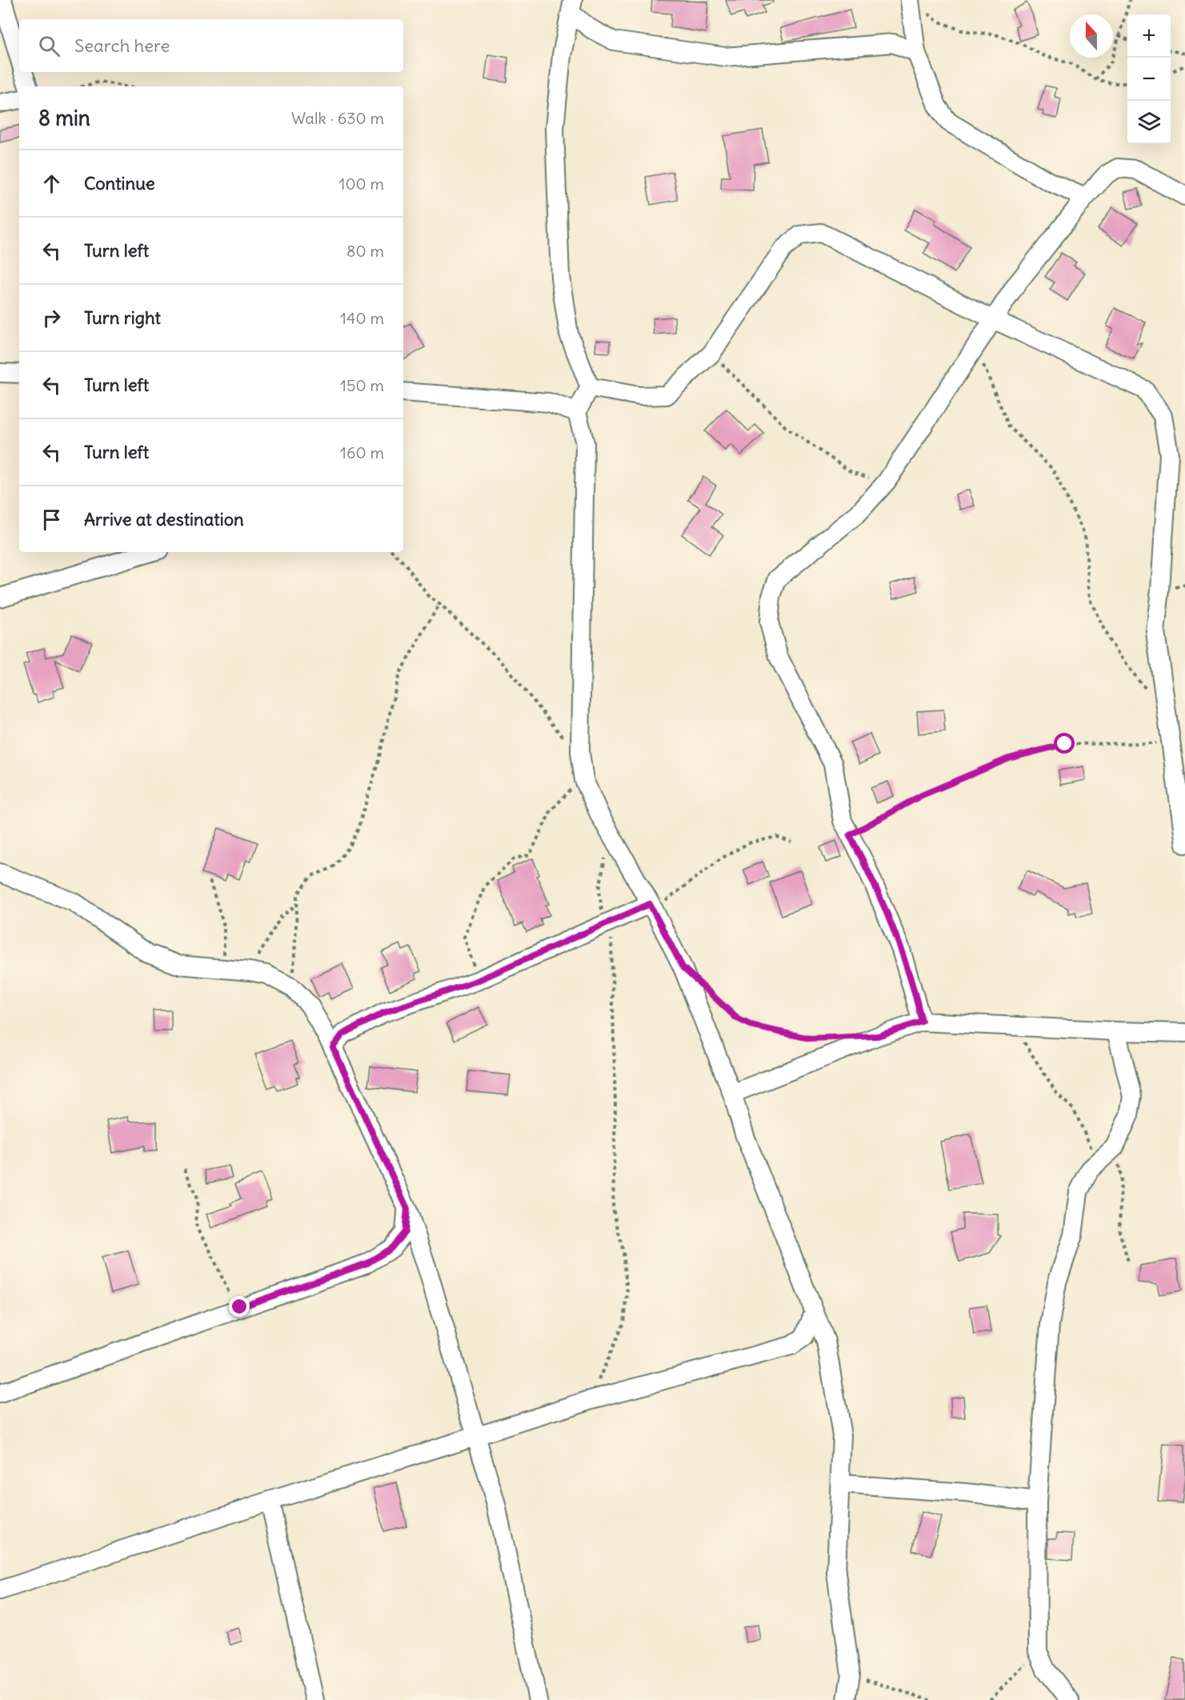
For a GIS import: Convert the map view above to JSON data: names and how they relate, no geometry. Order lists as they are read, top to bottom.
{
  "north": "top",
  "page": {
    "map_buttons": ["+", "−"],
    "search": "Search here",
    "heading": ["8 min", "Walk · 630 m"],
    "list": [
      ["Continue", "100 m"],
      ["Turn left", "80 m"],
      ["Turn right", "140 m"],
      ["Turn left", "150 m"],
      ["Turn left", "160 m"],
      "Arrive at destination"
    ]
  }
}
